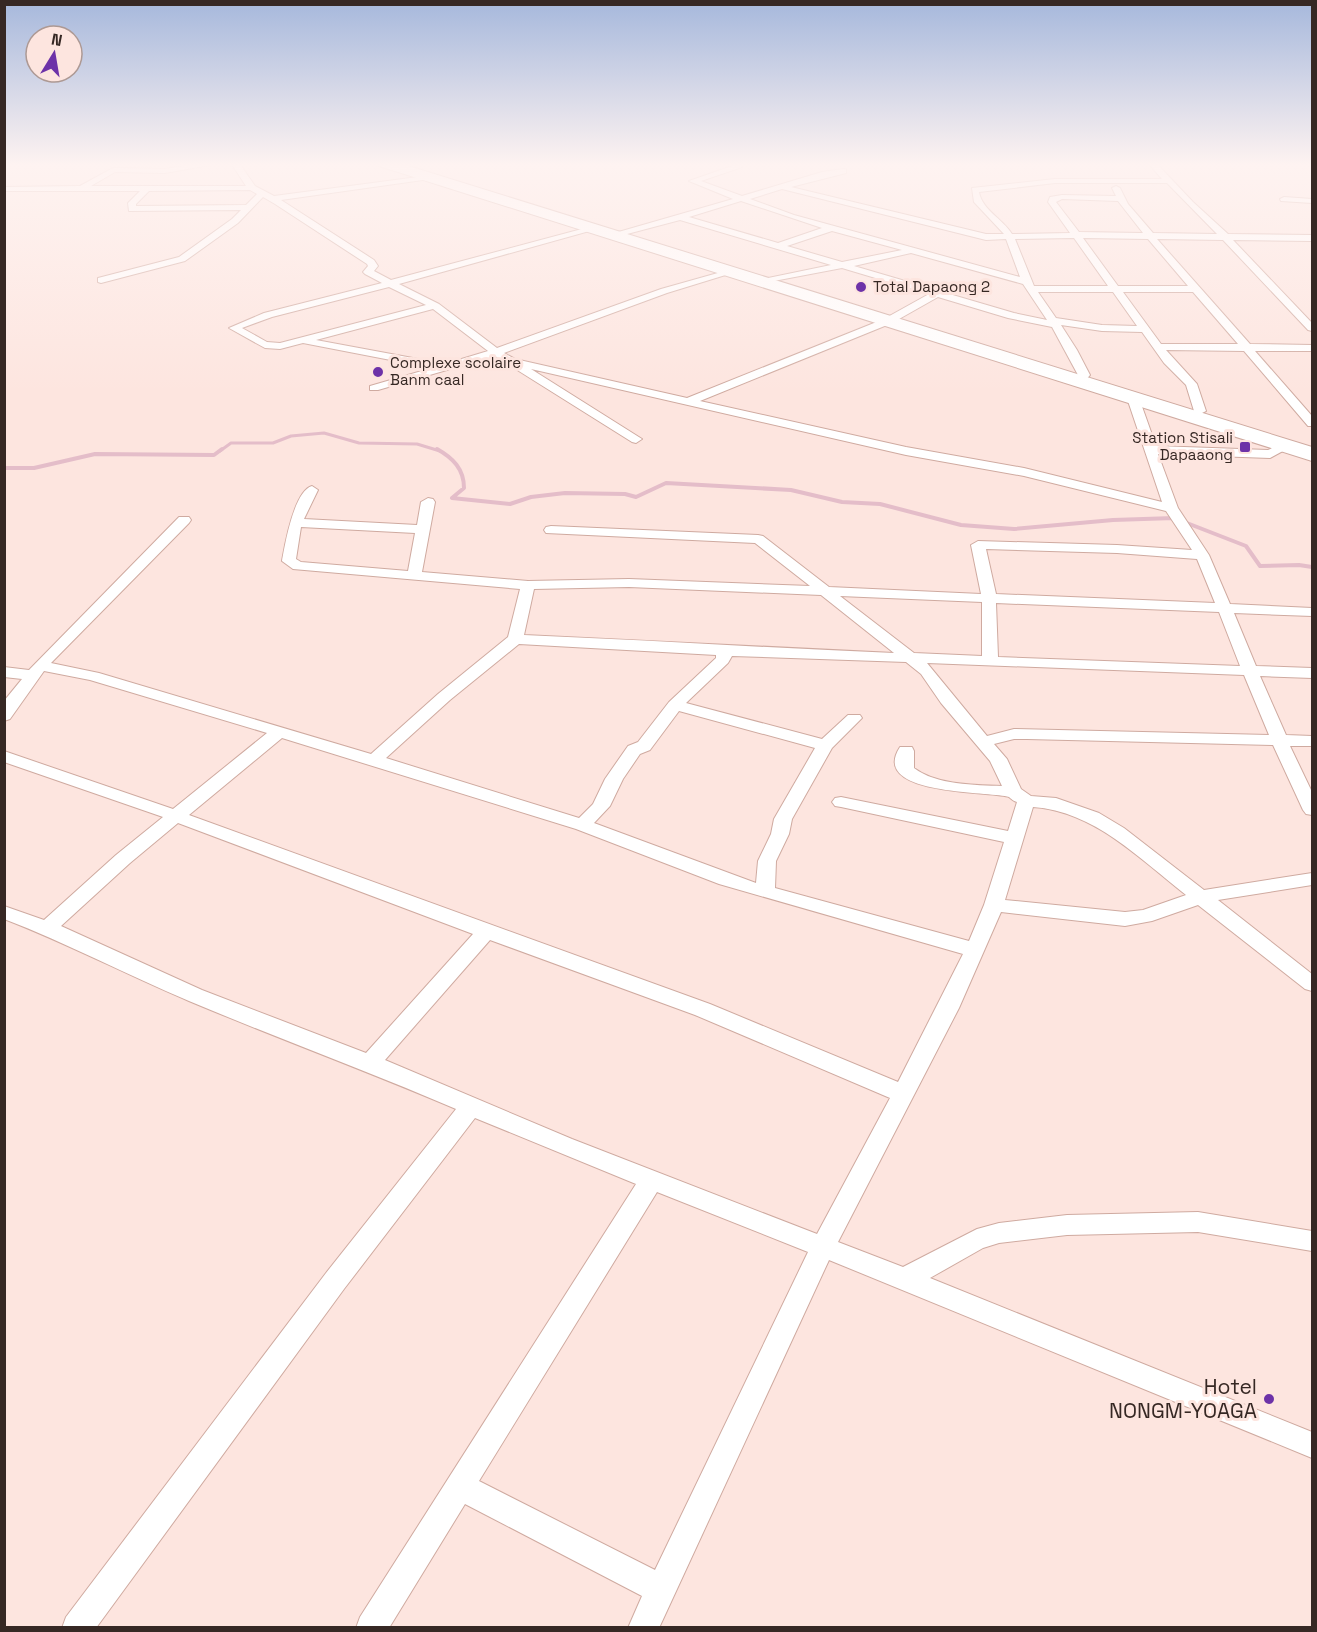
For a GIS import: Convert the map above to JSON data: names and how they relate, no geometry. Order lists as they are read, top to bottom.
{
  "places": {
    "other": ["Total Dapaong 2", "Complexe scolaire Banm caal", "Hotel NONGM-YOAGA"],
    "transit": ["Station Stisali Dapaaong"]
  },
  "north": "top"
}
